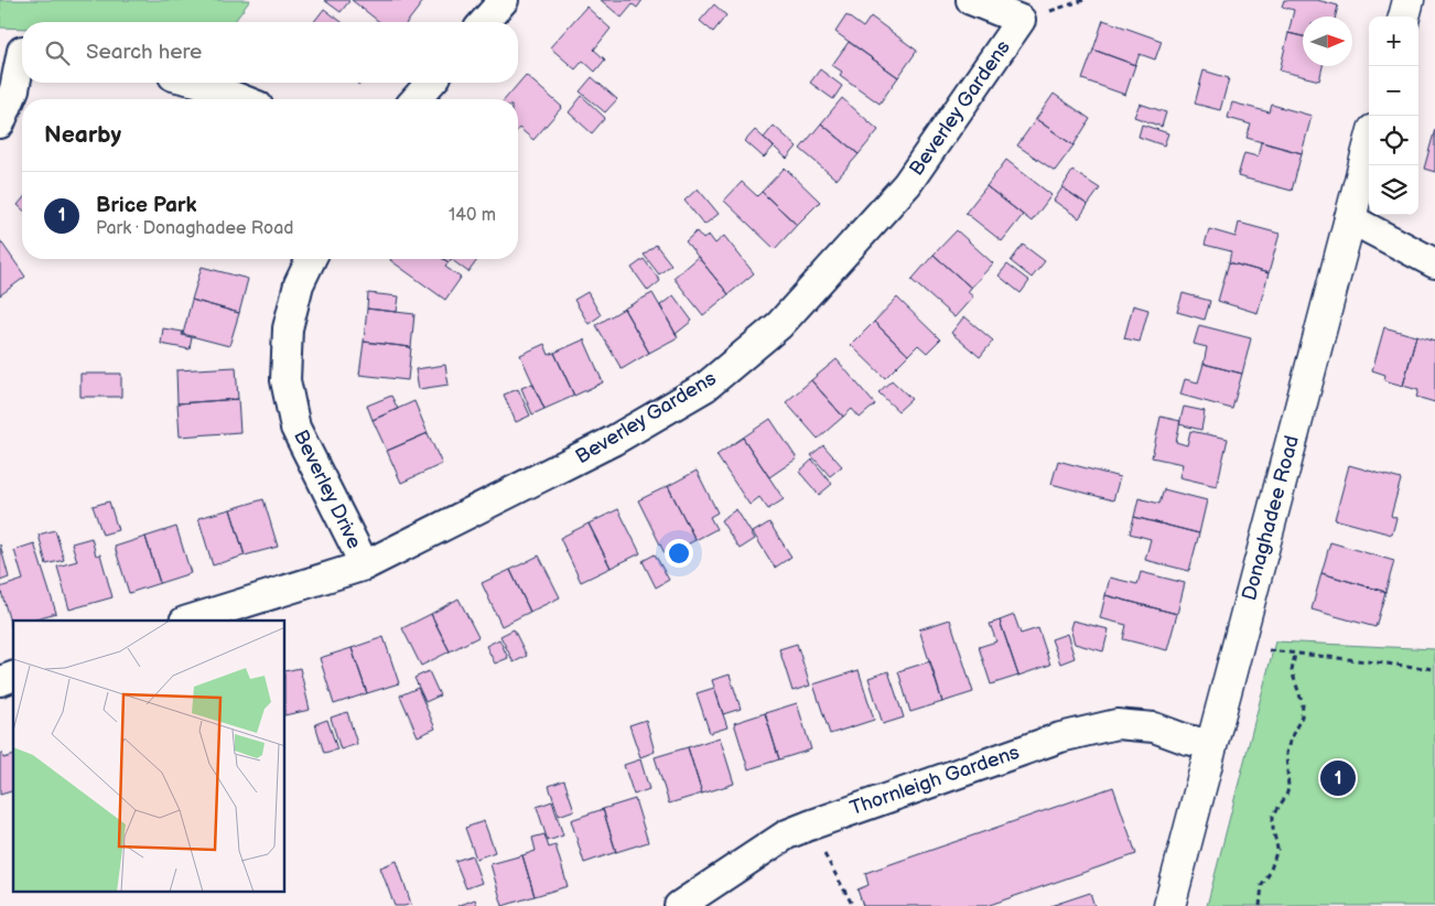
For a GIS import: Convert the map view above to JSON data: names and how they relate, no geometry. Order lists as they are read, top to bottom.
{
  "streets": {
    "main road": ["Donaghadee Road"],
    "street": ["Beverley Gardens", "Beverley Drive", "Thornleigh Gardens"]
  },
  "crossings": [
    ["Beverley Gardens", "Beverley Drive"],
    ["Donaghadee Road", "Thornleigh Gardens"]
  ],
  "north": "right",
  "page": {
    "map_buttons": ["+", "−"],
    "search": "Search here",
    "heading": "Nearby",
    "list": [
      {
        "mark": "1",
        "name": "Brice Park",
        "note": "Park · Donaghadee Road",
        "value": "140 m"
      }
    ],
    "pins": "1"
  }
}
